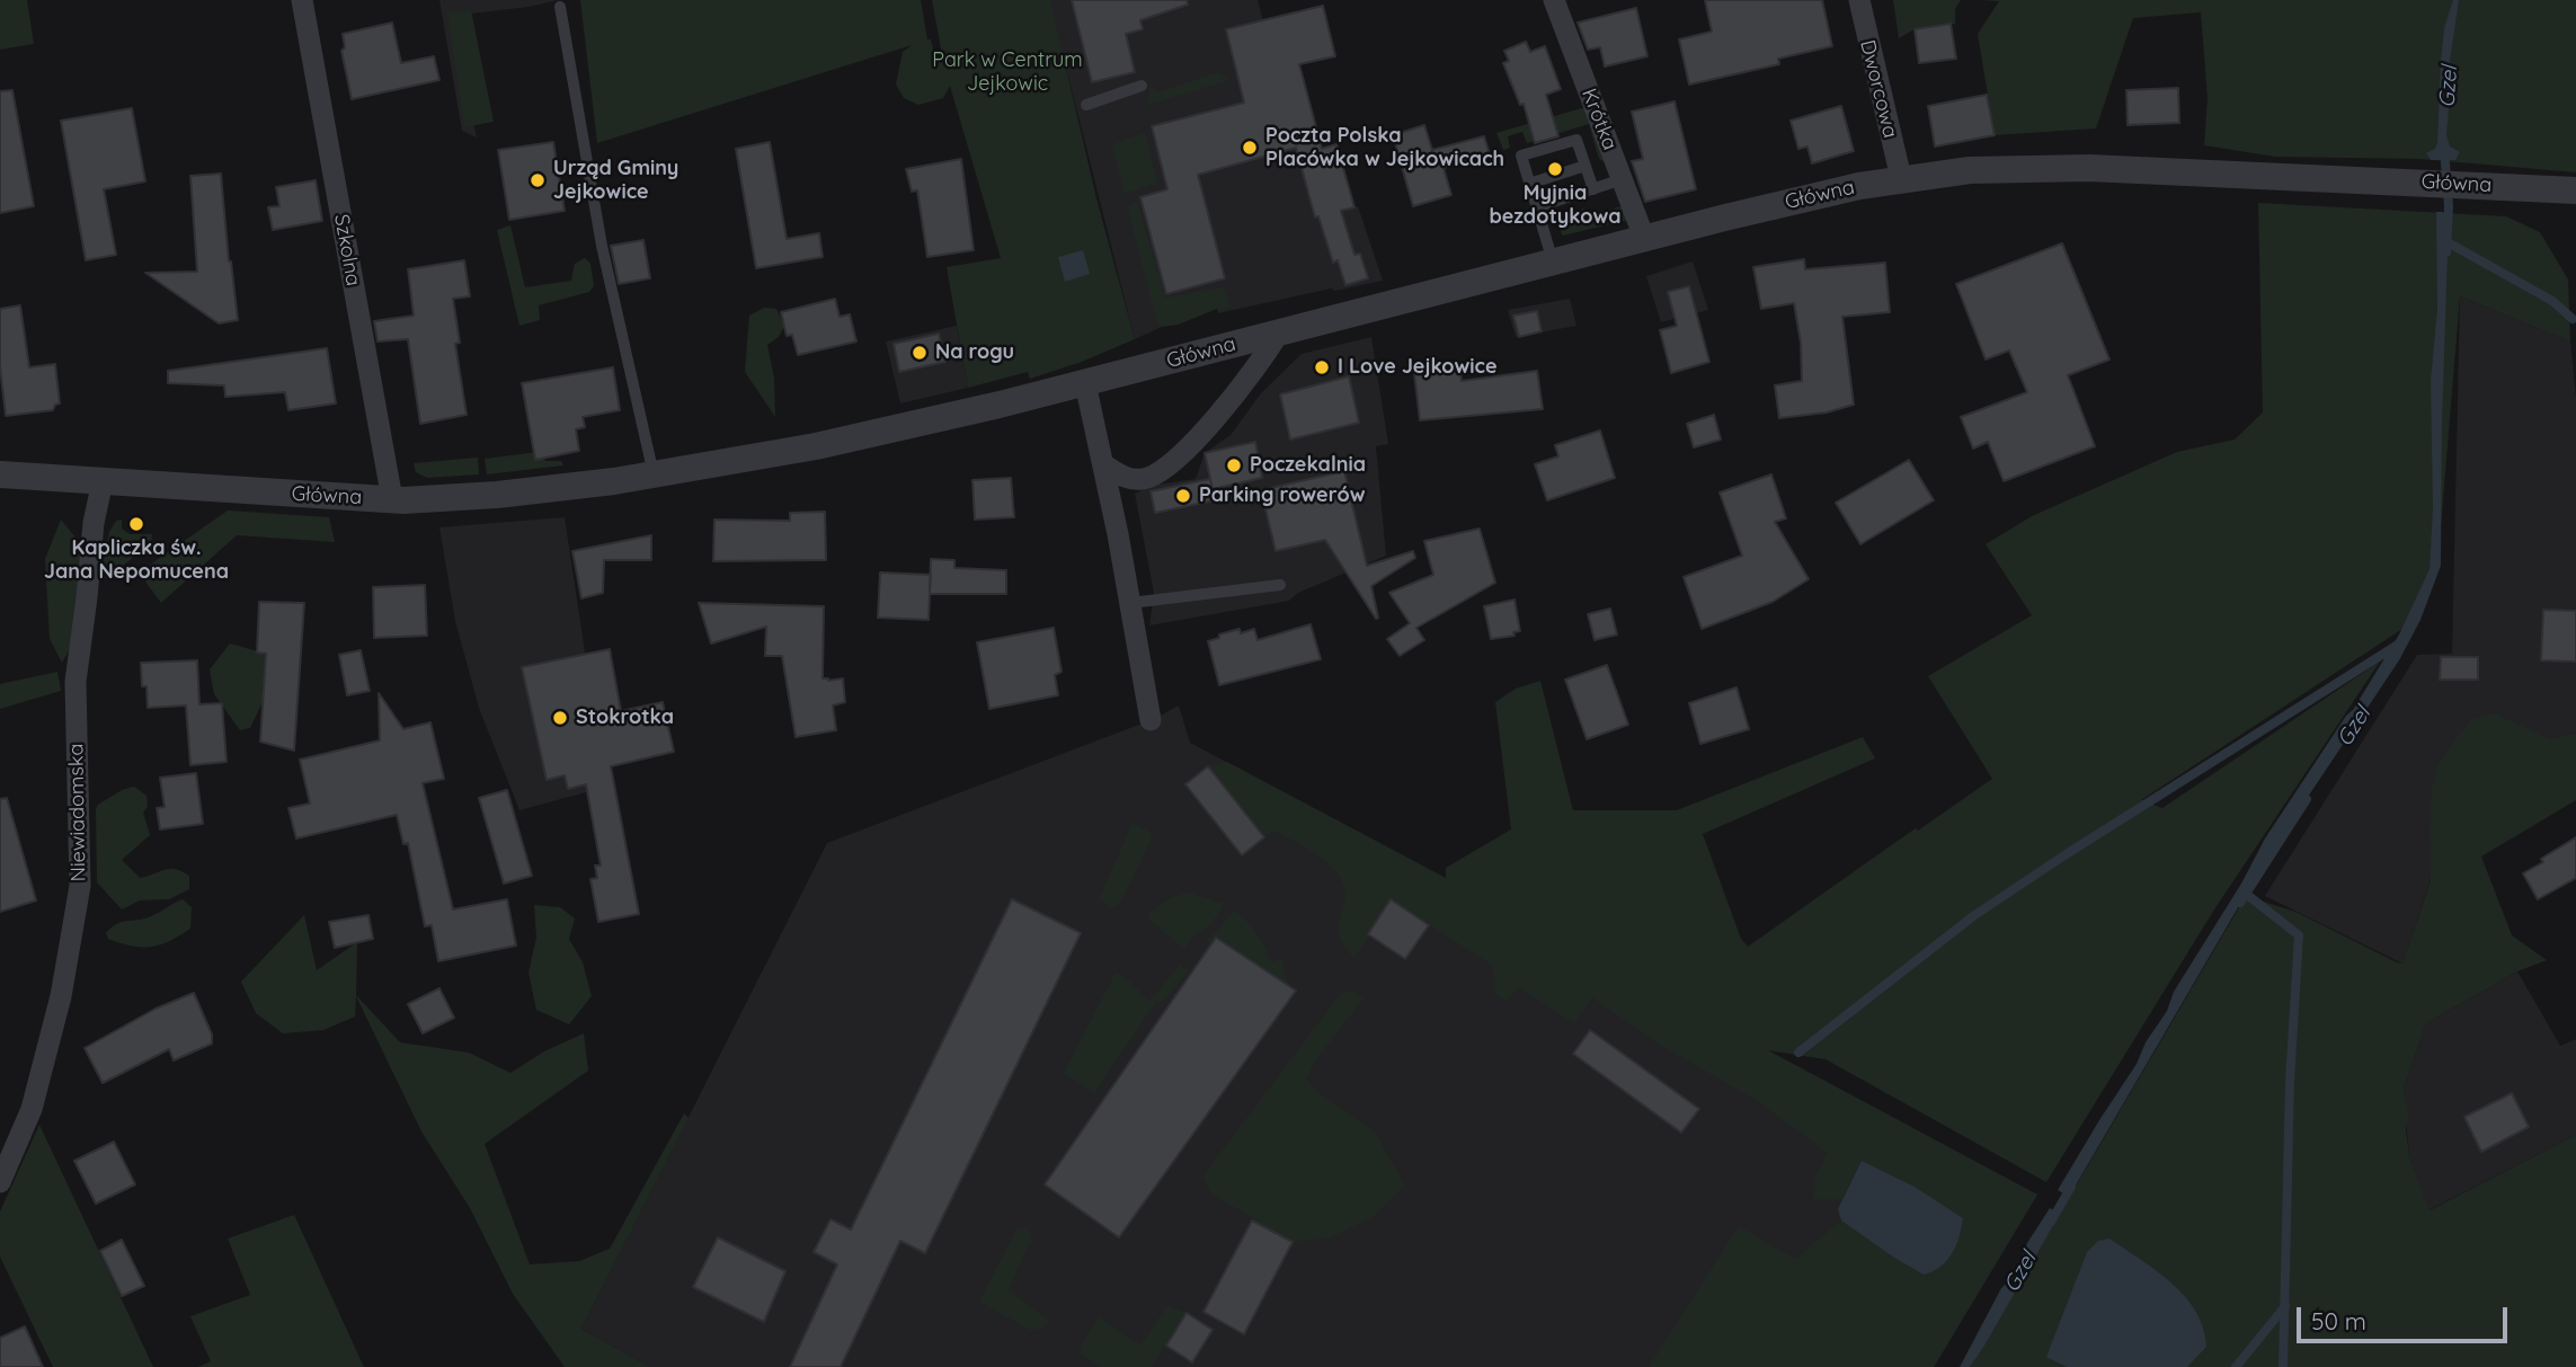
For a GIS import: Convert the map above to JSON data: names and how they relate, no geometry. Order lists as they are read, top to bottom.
{
  "streets": {
    "street": [
      "Dworcowa",
      "Krótka",
      "Główna",
      "Szkolna",
      "Niewiadomska"
    ]
  },
  "crossings": [
    ["Dworcowa", "Główna"],
    ["Krótka", "Główna"],
    ["Główna", "Szkolna"],
    ["Główna", "Niewiadomska"]
  ],
  "water": ["Gzel"],
  "parks": ["Park w Centrum Jejkowic"],
  "places": [
    "Poczta Polska Placówka w Jejkowicach",
    "Myjnia bezdotykowa",
    "Urząd Gminy Jejkowice",
    "Na rogu",
    "I Love Jejkowice",
    "Poczekalnia",
    "Parking rowerów",
    "Kapliczka św. Jana Nepomucena",
    "Stokrotka"
  ],
  "scale_bar": "50 m"
}
